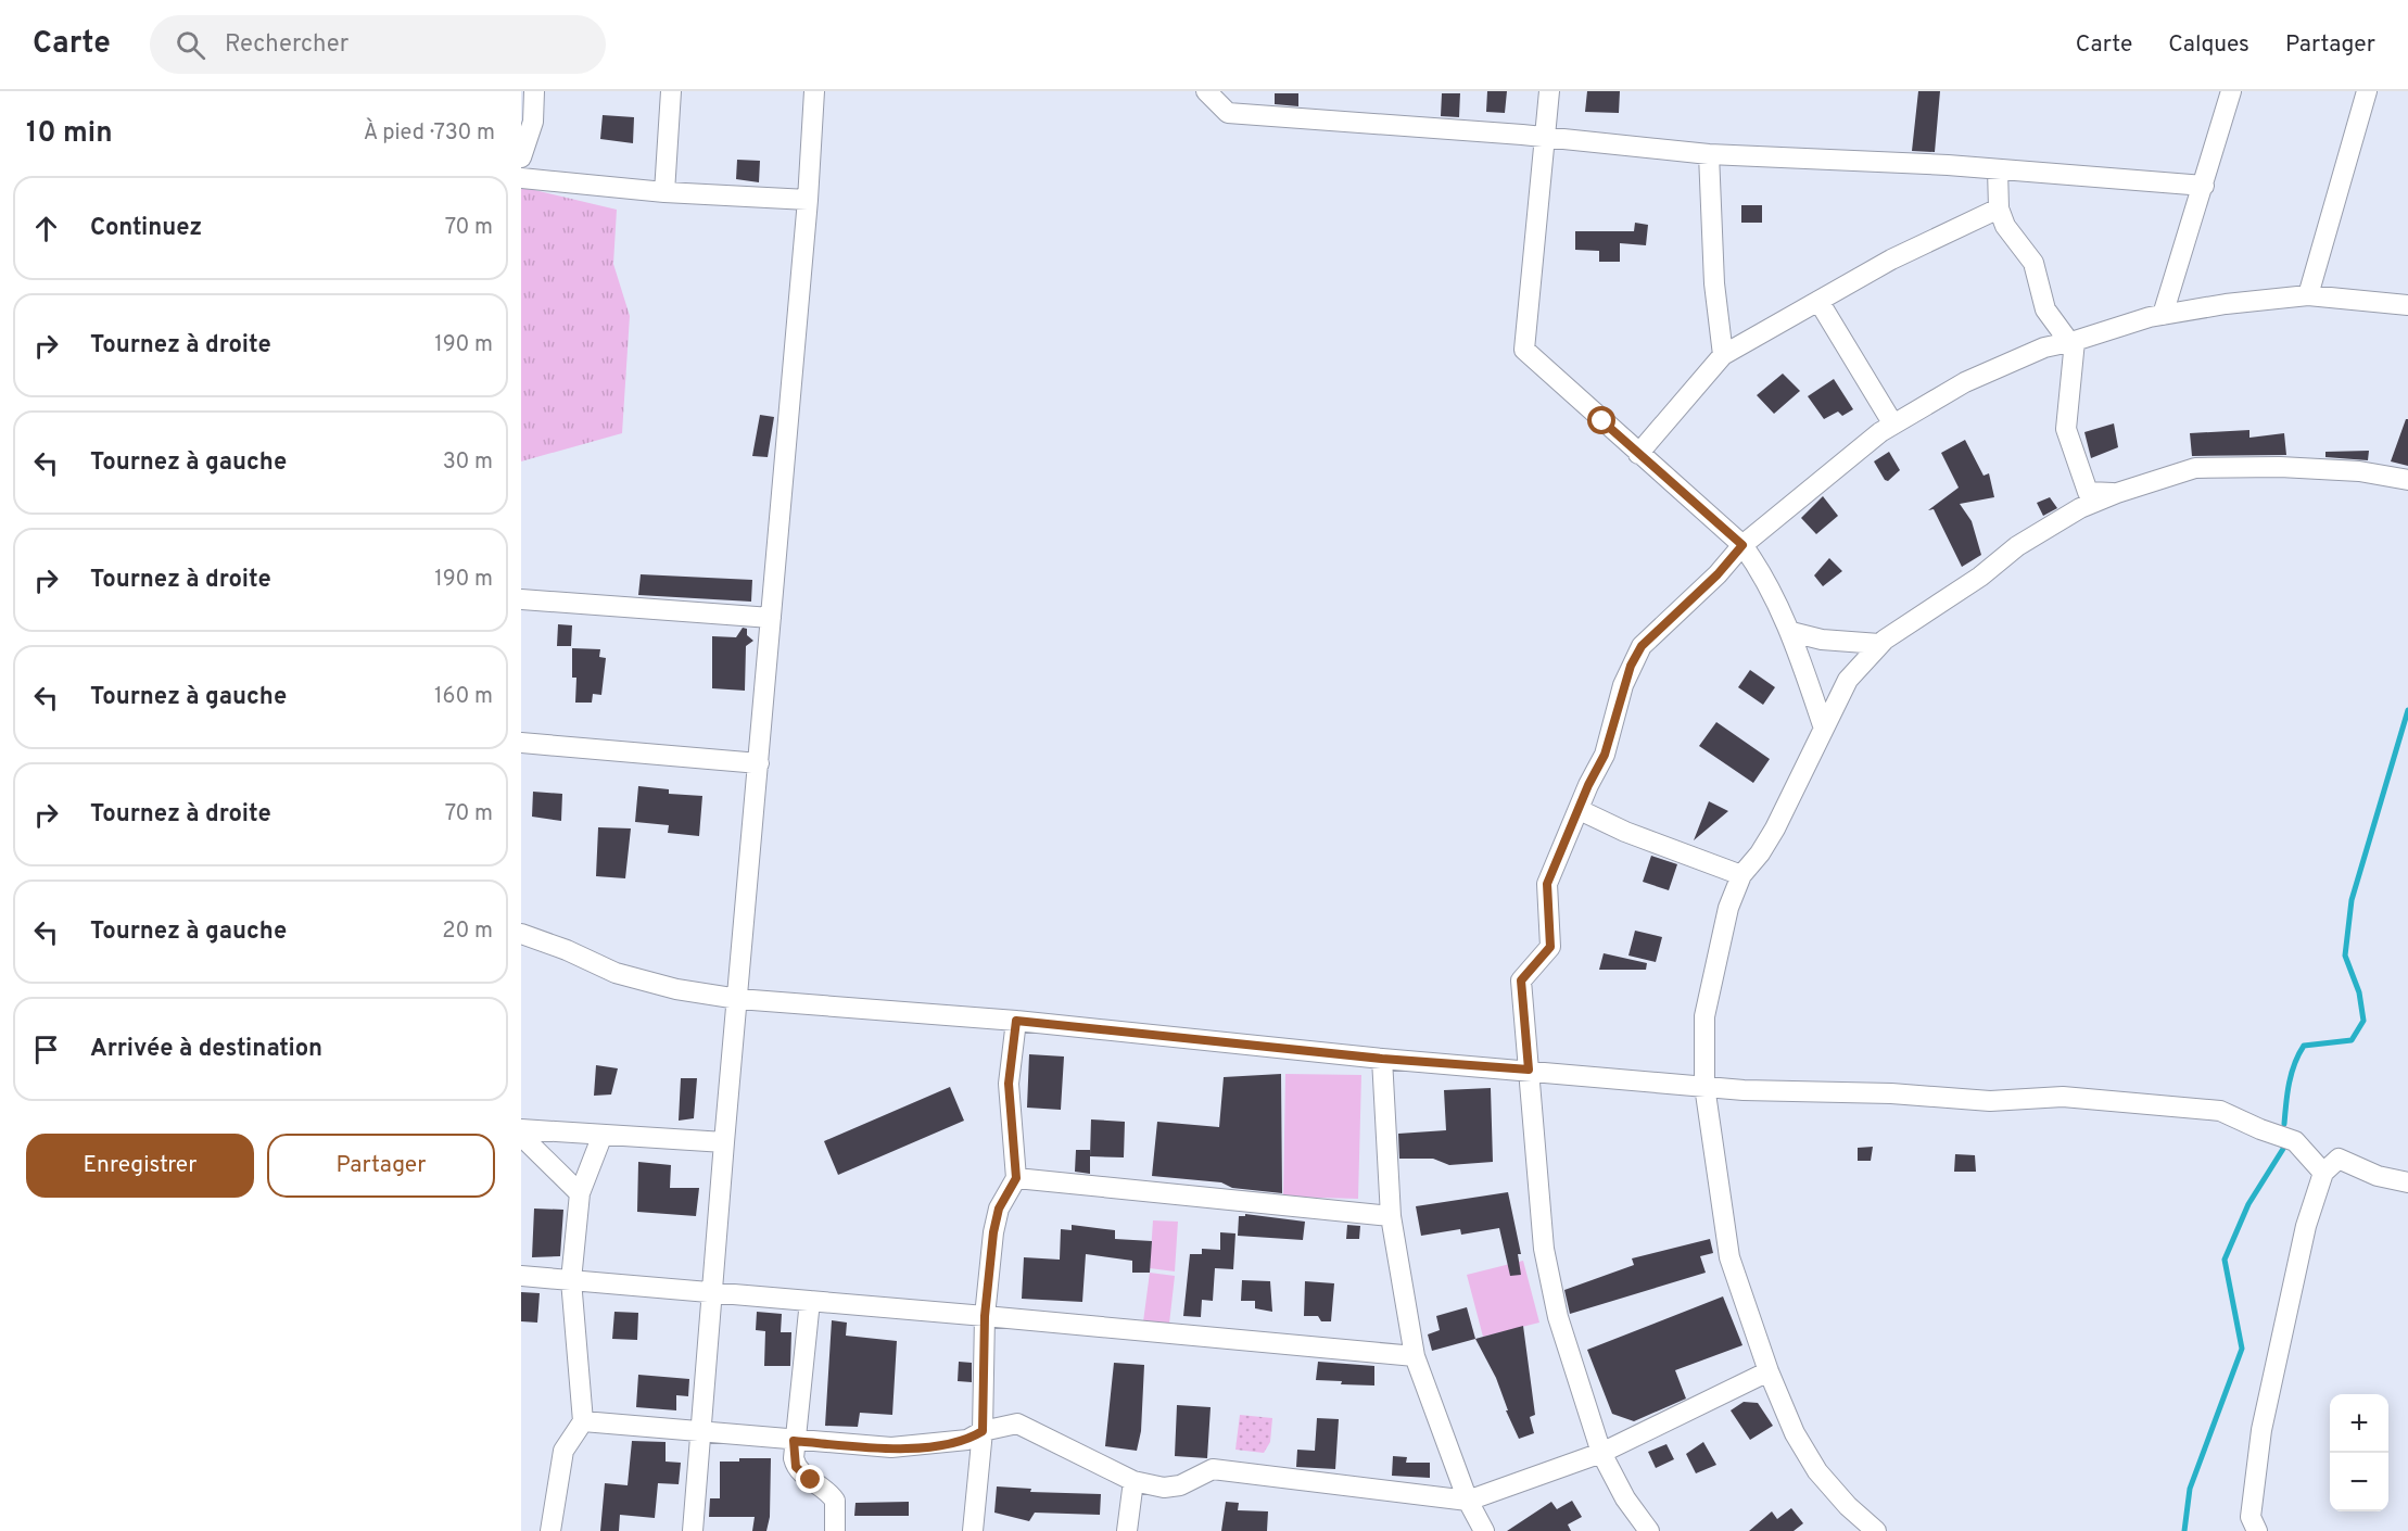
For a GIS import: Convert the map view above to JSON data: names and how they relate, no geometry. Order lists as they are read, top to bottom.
{
  "page": {
    "header": "Carte",
    "search": "Rechercher",
    "nav": ["Carte", "Calques", "Partager"],
    "heading": ["10 min", "À pied · 730 m"],
    "list": [
      ["Continuez", "70 m"],
      ["Tournez à droite", "190 m"],
      ["Tournez à gauche", "30 m"],
      ["Tournez à droite", "190 m"],
      ["Tournez à gauche", "160 m"],
      ["Tournez à droite", "70 m"],
      ["Tournez à gauche", "20 m"],
      "Arrivée à destination"
    ],
    "buttons": ["Enregistrer", "Partager"],
    "map_buttons": ["+", "−"]
  }
}
